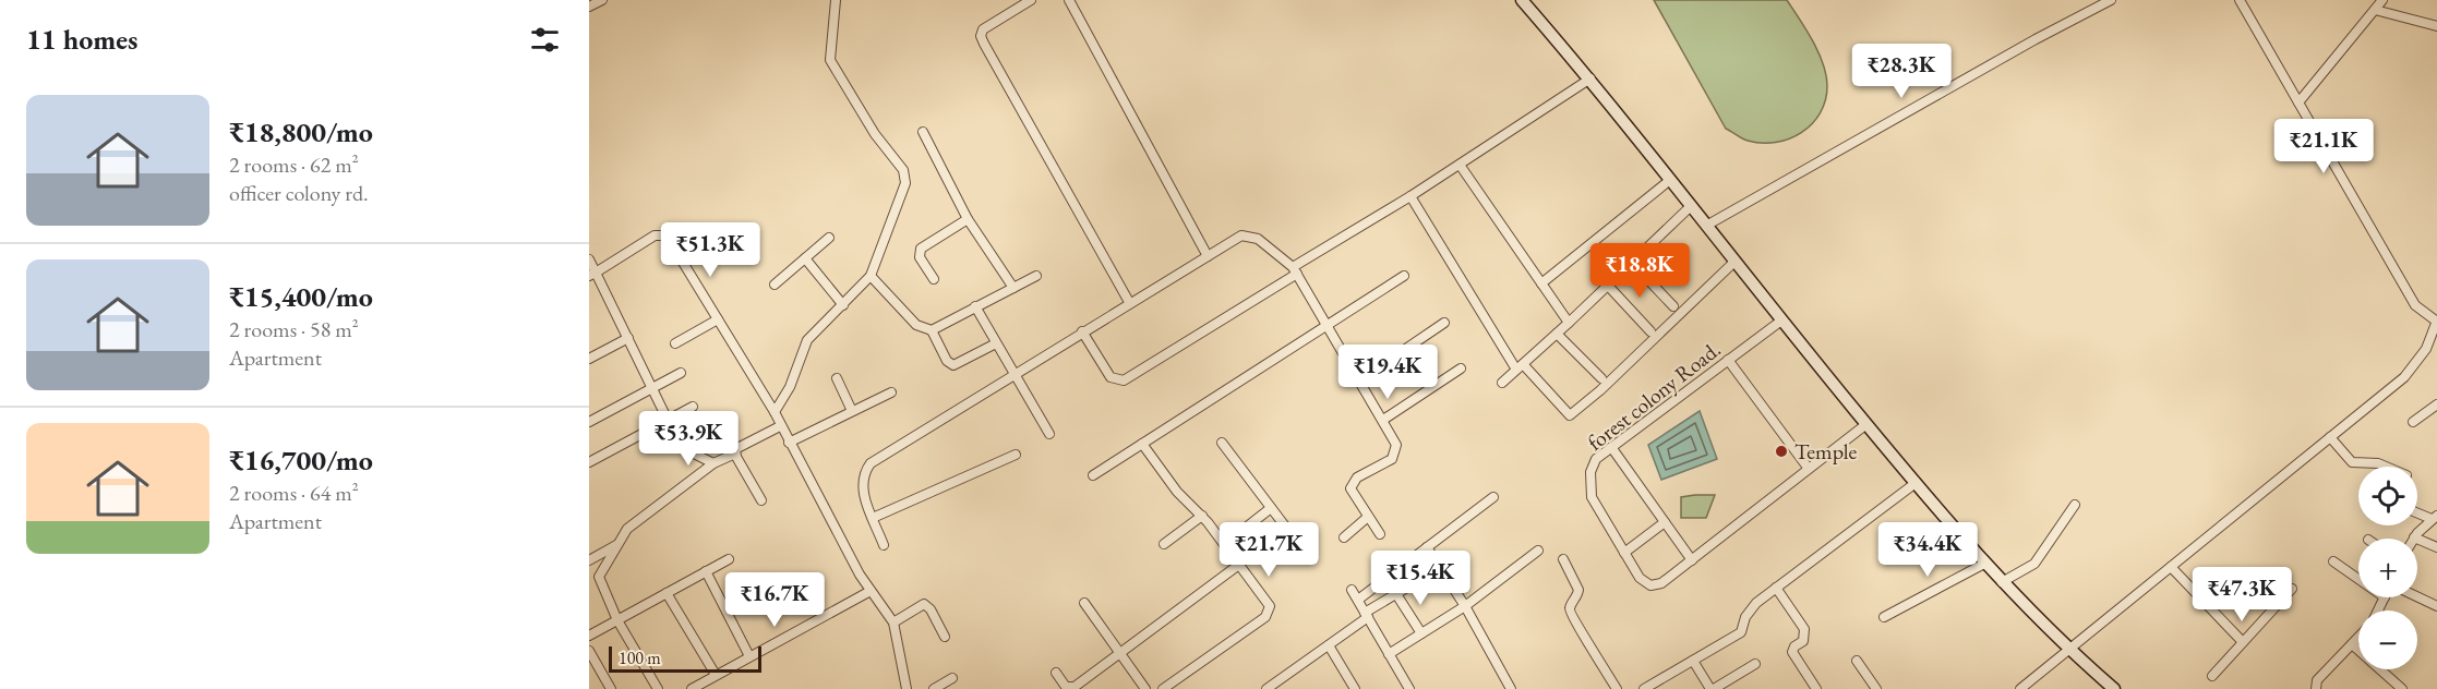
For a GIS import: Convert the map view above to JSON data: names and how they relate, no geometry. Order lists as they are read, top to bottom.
{
  "streets": {
    "street": ["forest colony Road."]
  },
  "places": ["Temple"],
  "scale_bar": "100 m",
  "page": {
    "heading": "11 homes",
    "price": [
      "₹28.3K",
      "₹21.1K",
      "₹51.3K",
      "₹18.8K",
      "₹19.4K",
      "₹53.9K",
      "₹21.7K",
      "₹34.4K",
      "₹15.4K",
      "₹47.3K",
      "₹16.7K"
    ],
    "list": [
      {
        "name": "₹18,800/mo",
        "note": "2 rooms · 62 m² · officer colony rd."
      },
      {
        "name": "₹15,400/mo",
        "note": "2 rooms · 58 m² · Apartment"
      },
      {
        "name": "₹16,700/mo",
        "note": "2 rooms · 64 m² · Apartment"
      }
    ],
    "map_buttons": ["+", "−"],
    "scale": "100 m"
  }
}
